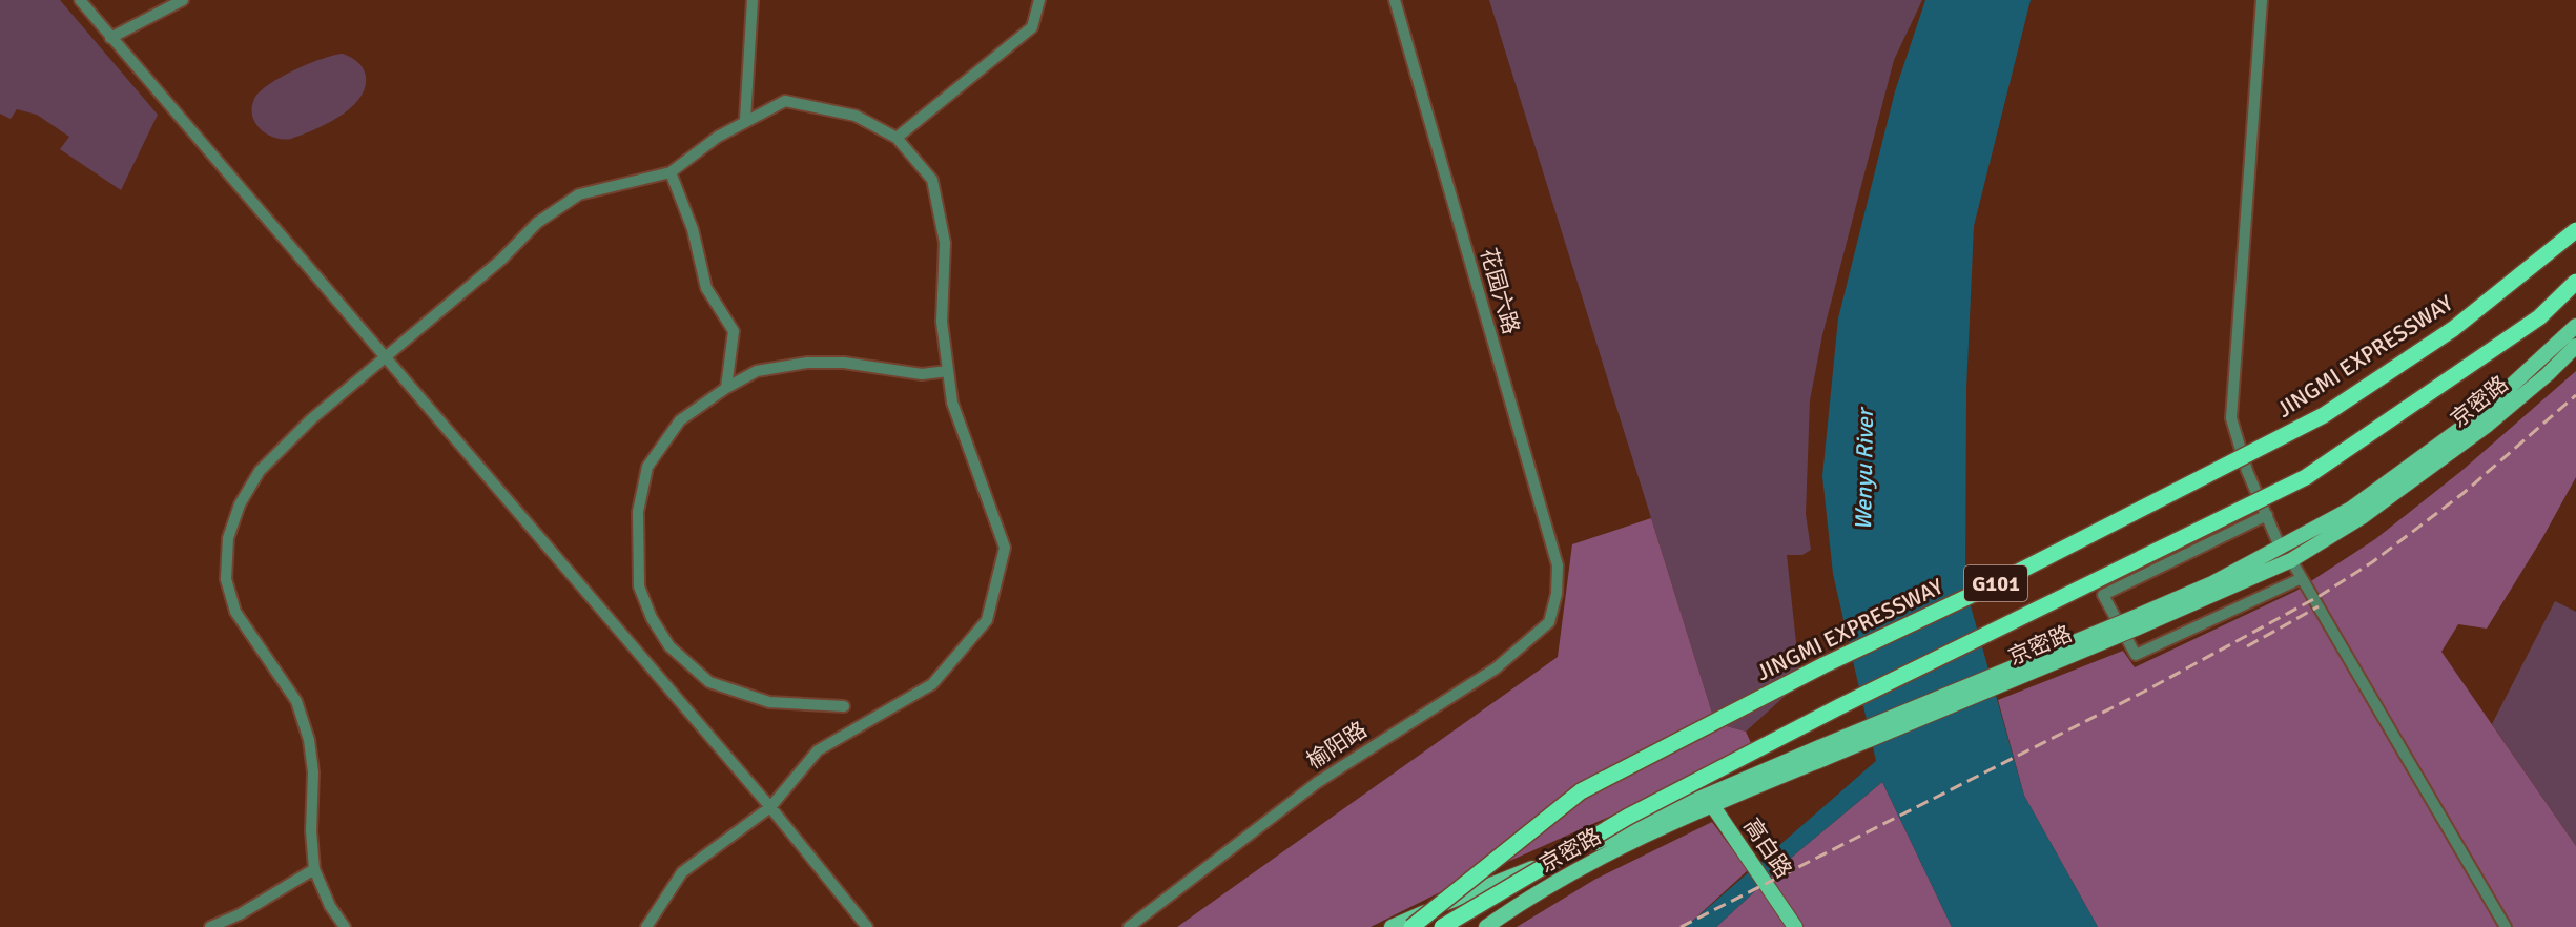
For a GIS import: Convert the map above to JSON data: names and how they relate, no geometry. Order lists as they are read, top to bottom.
{
  "streets": {
    "highway": ["JINGMI EXPRESSWAY", "G101"],
    "main road": ["京密路", "高白路"],
    "street": ["花园六路", "榆阳路"]
  },
  "crossings": [
    ["花园六路", "榆阳路"],
    ["京密路", "高白路"]
  ],
  "water": ["Wenyu River"]
}
